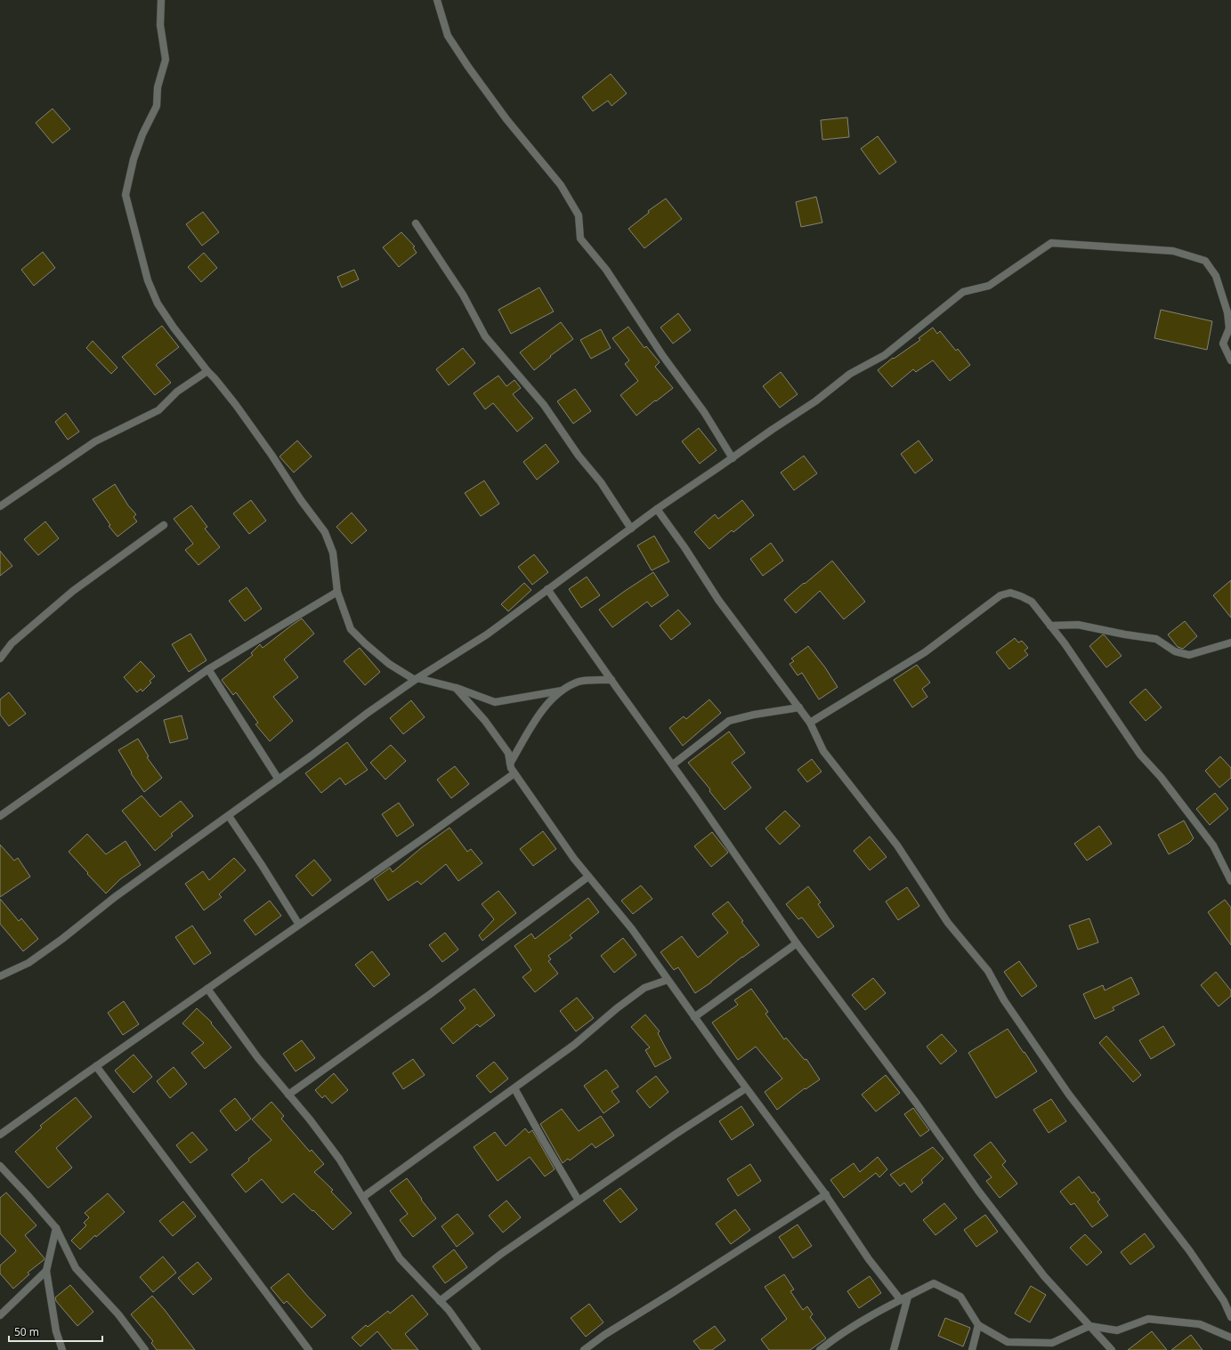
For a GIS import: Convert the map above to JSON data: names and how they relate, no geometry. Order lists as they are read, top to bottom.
{
  "scale_bar": "50 m"
}
